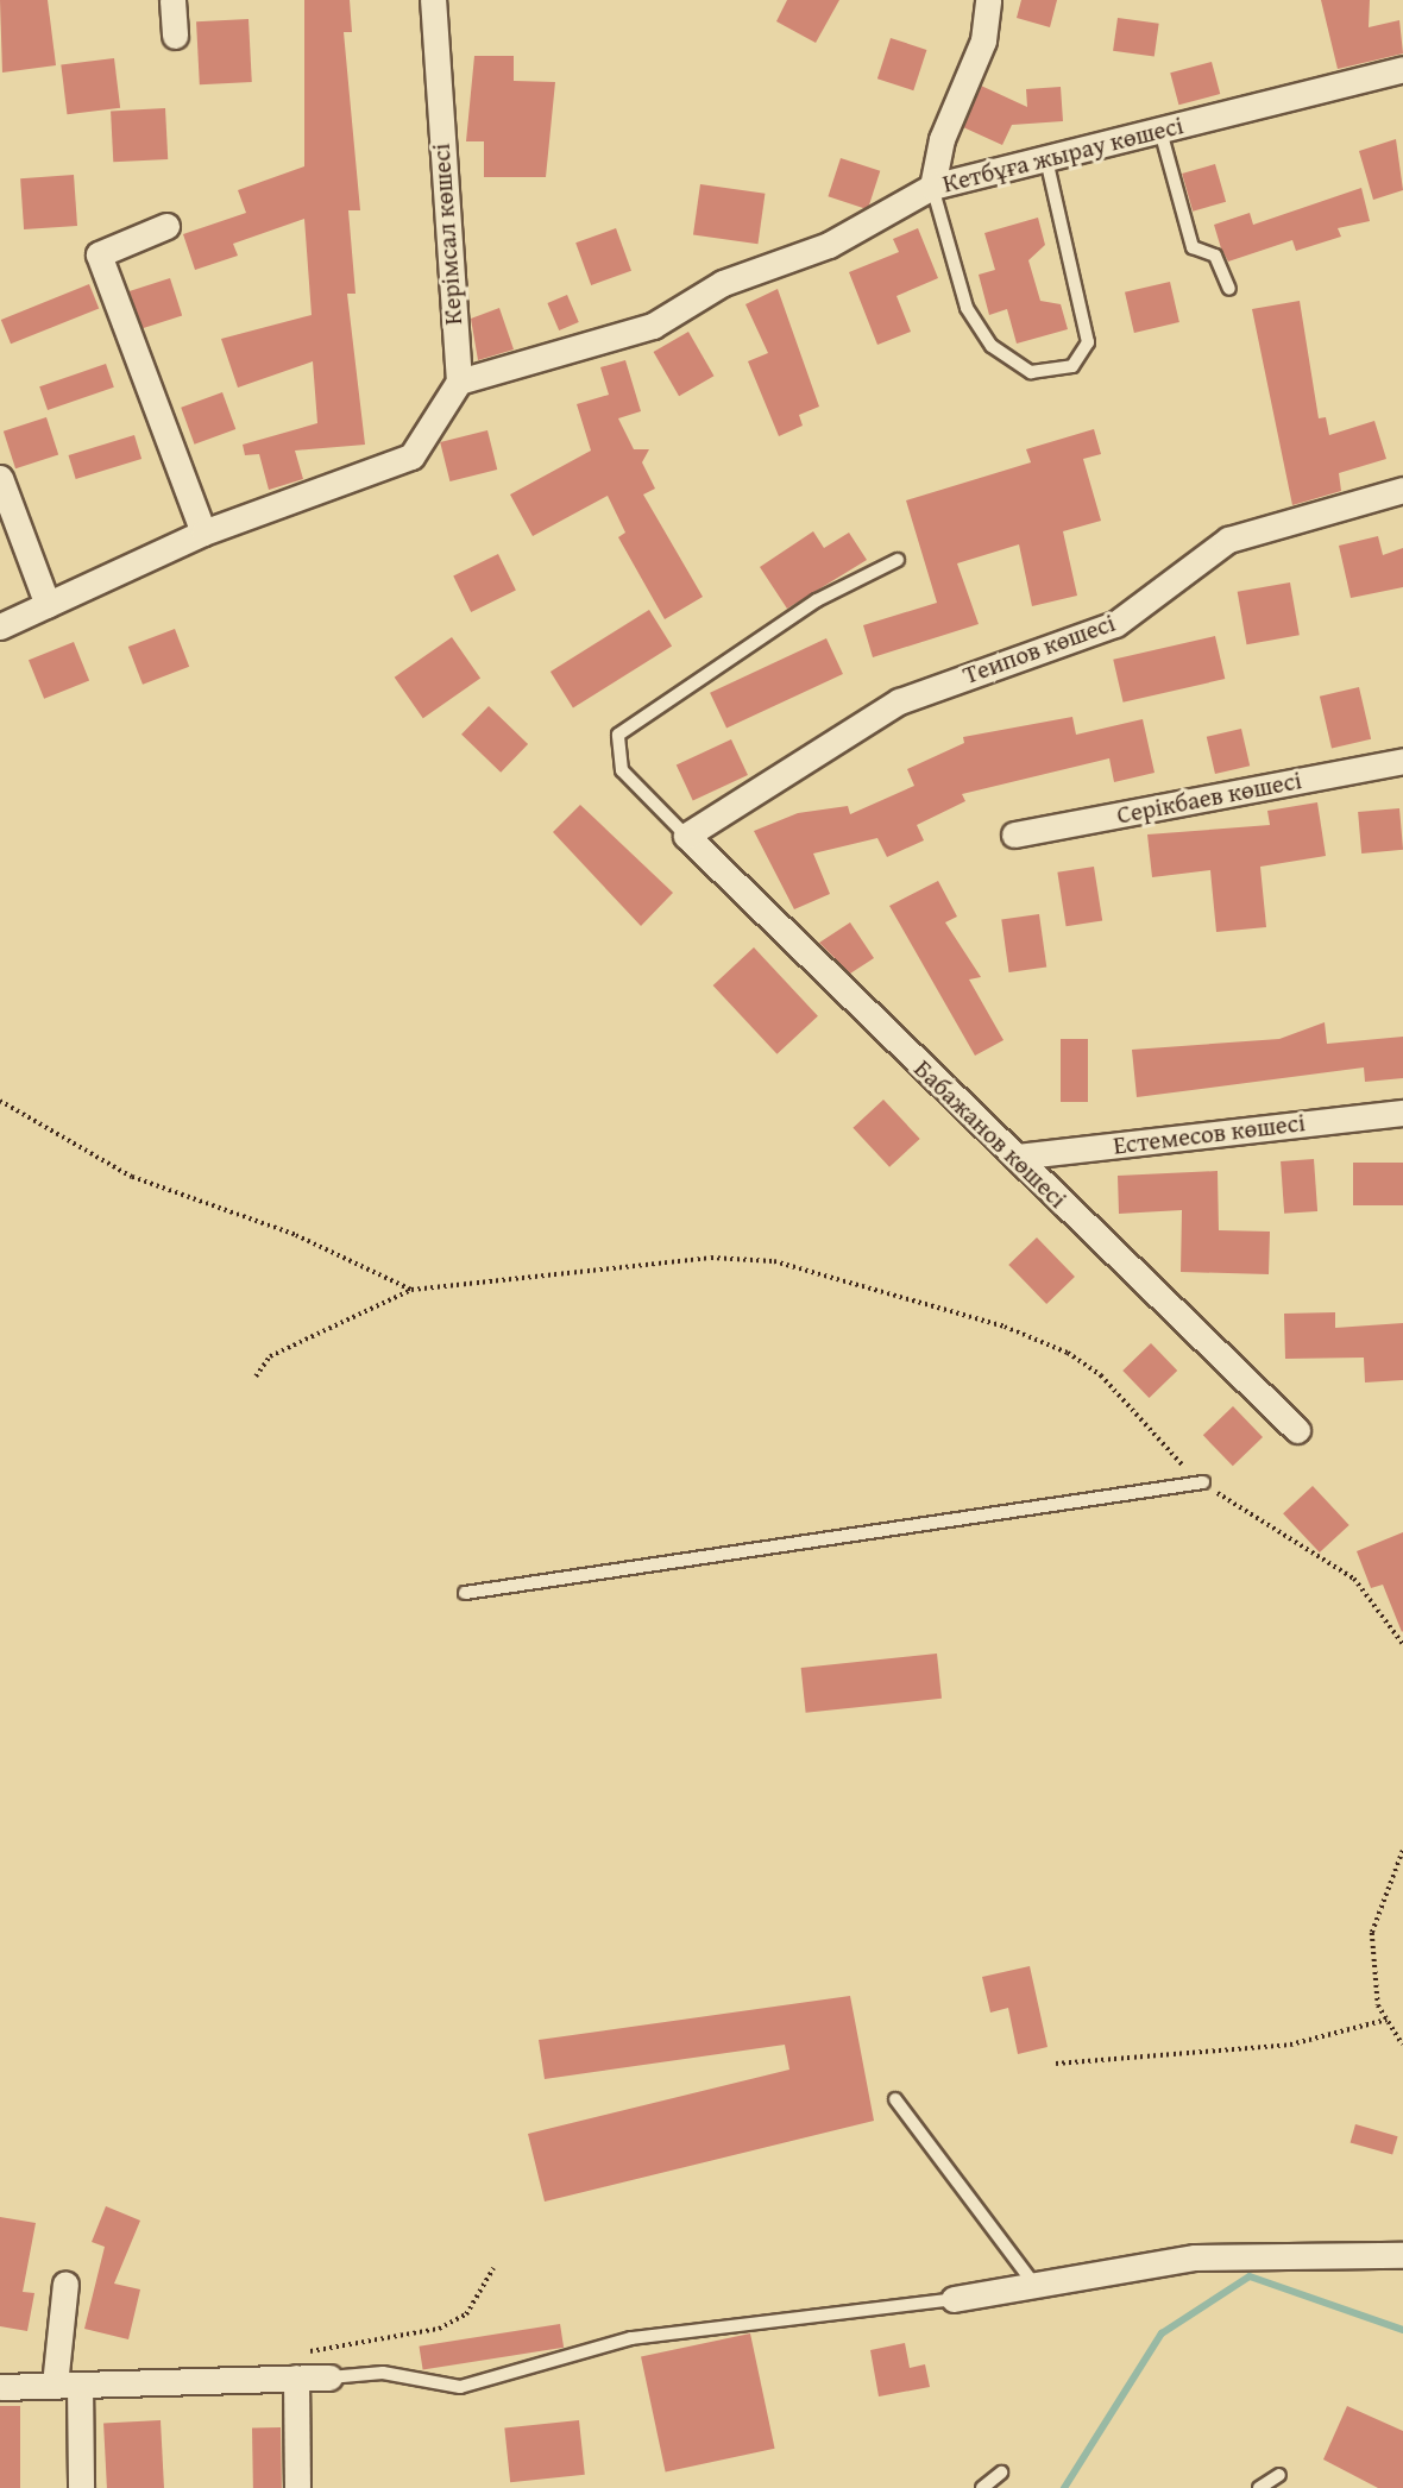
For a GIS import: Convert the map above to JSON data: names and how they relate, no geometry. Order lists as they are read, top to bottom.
{
  "streets": {
    "street": [
      "Кетбұға жырау көшесі",
      "Керімсал көшесі",
      "Теипов көшесі",
      "Серікбаев көшесі",
      "Бабажанов көшесі",
      "Естемесов көшесі"
    ]
  },
  "crossings": [
    ["Кетбұға жырау көшесі", "Керімсал көшесі"],
    ["Теипов көшесі", "Бабажанов көшесі"],
    ["Бабажанов көшесі", "Естемесов көшесі"]
  ]
}
